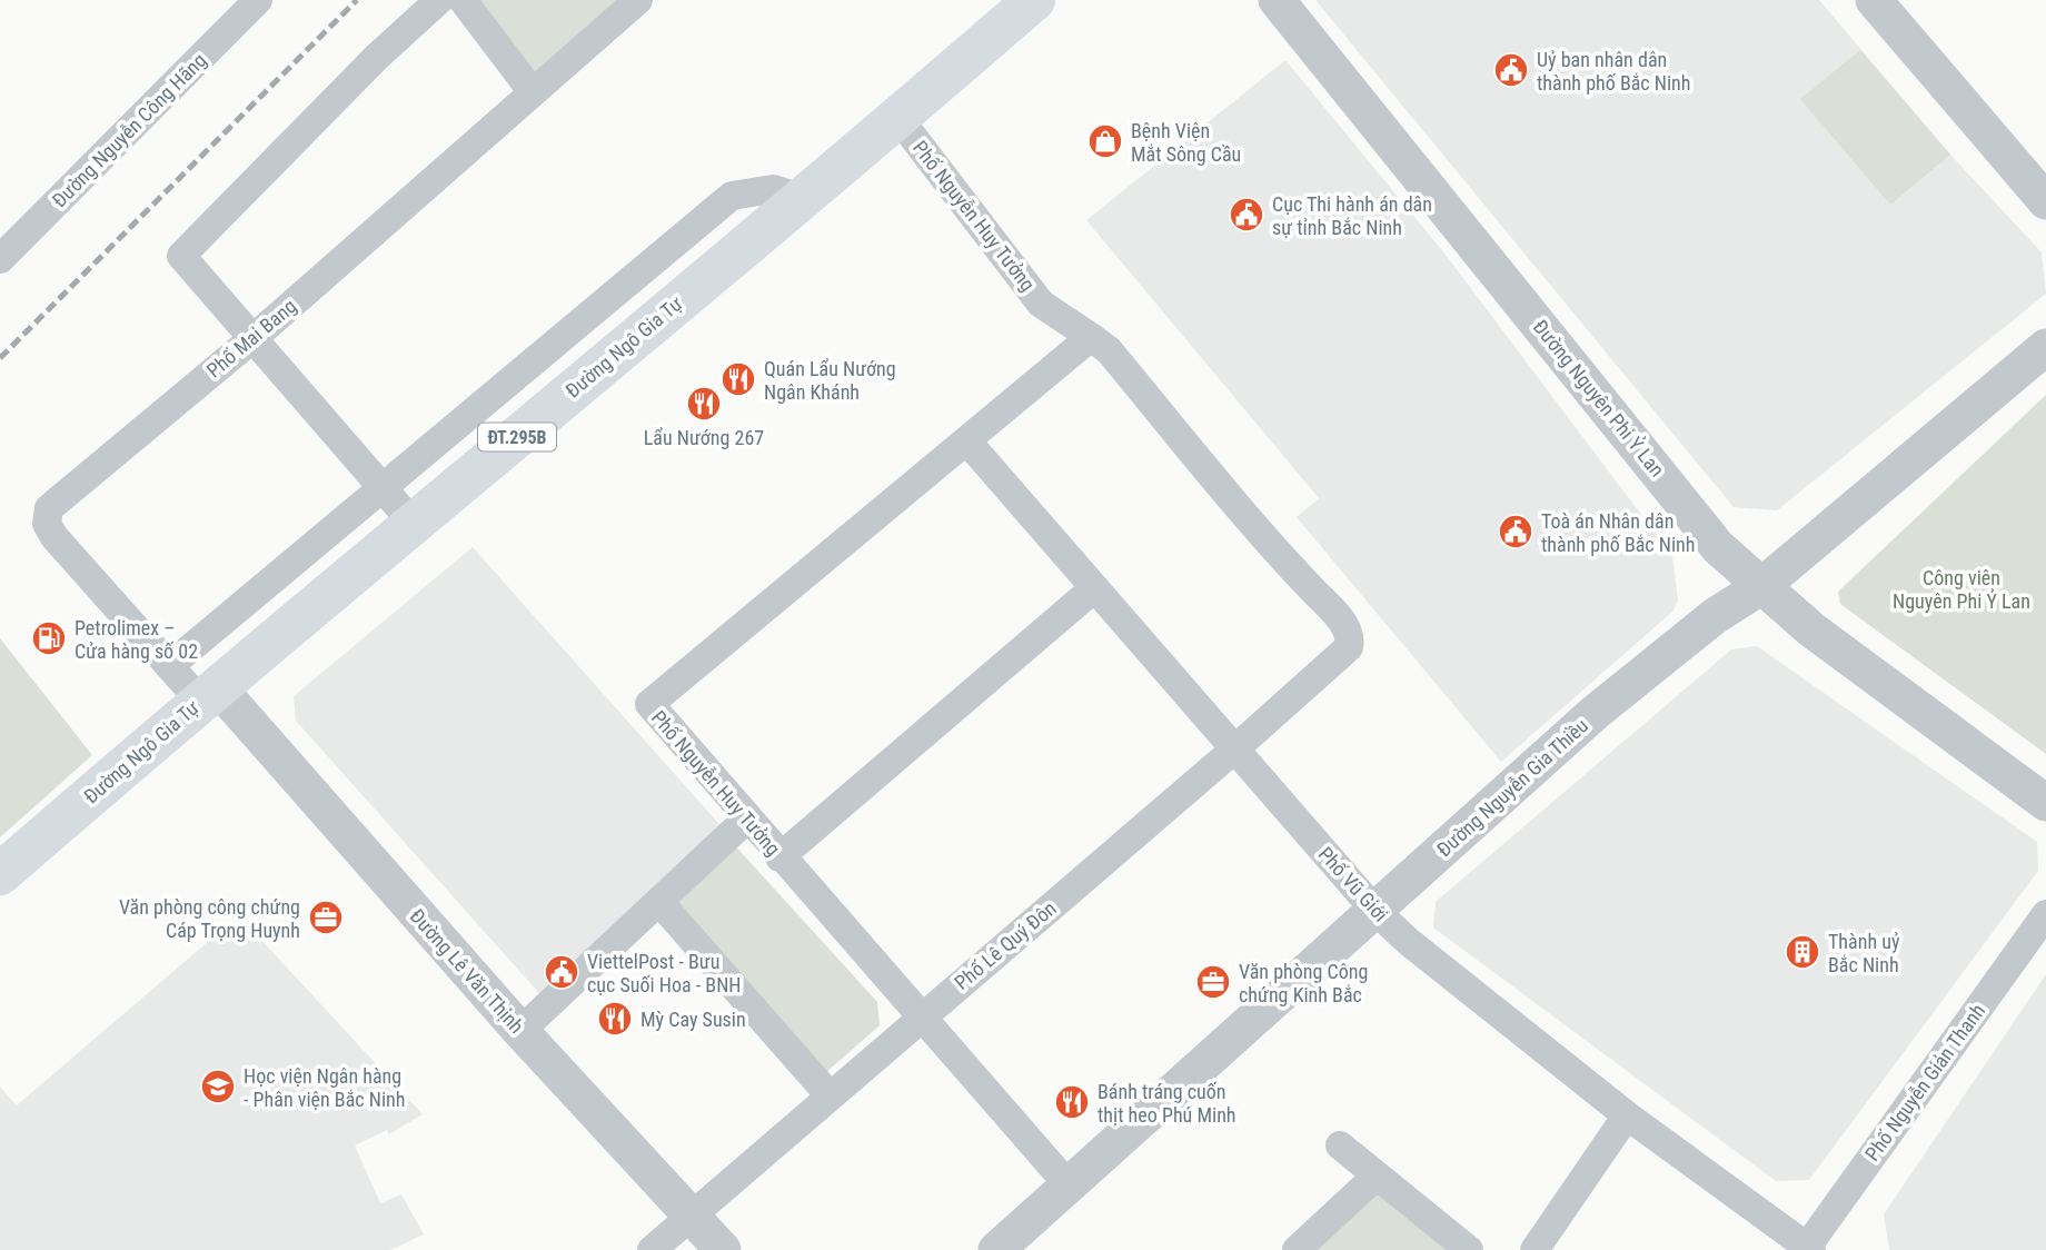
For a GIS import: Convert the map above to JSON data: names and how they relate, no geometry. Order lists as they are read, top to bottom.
{
  "streets": {
    "main road": ["Đường Ngô Gia Tự", "ĐT.295B"],
    "street": [
      "Đường Nguyễn Công Hãng",
      "Phố Nguyễn Huy Tưởng",
      "Phố Mai Bang",
      "Đường Nguyên Phi Ỷ Lan",
      "Đường Nguyễn Gia Thiều",
      "Phố Vũ Giới",
      "Phố Lê Quý Đôn",
      "Đường Lê Văn Thịnh",
      "Phố Nguyễn Giản Thanh"
    ]
  },
  "crossings": [
    ["Phố Nguyễn Huy Tưởng", "Đường Ngô Gia Tự"],
    ["Phố Nguyễn Huy Tưởng", "Đường Nguyễn Gia Thiều"],
    ["Phố Nguyễn Huy Tưởng", "Phố Vũ Giới"],
    ["Phố Nguyễn Huy Tưởng", "Phố Lê Quý Đôn"],
    ["Phố Mai Bang", "Đường Ngô Gia Tự"],
    ["Phố Mai Bang", "Đường Lê Văn Thịnh"],
    ["Đường Ngô Gia Tự", "Đường Lê Văn Thịnh"],
    ["Đường Nguyên Phi Ỷ Lan", "Đường Nguyễn Gia Thiều"],
    ["Đường Nguyễn Gia Thiều", "Phố Vũ Giới"],
    ["Phố Vũ Giới", "Phố Lê Quý Đôn"],
    ["Phố Vũ Giới", "Phố Nguyễn Giản Thanh"],
    ["Phố Lê Quý Đôn", "Đường Lê Văn Thịnh"]
  ],
  "parks": ["Công viên Nguyên Phi Ỷ Lan"],
  "places": {
    "public building": [
      "Uỷ ban nhân dân thành phố Bắc Ninh",
      "Cục Thi hành án dân sự tỉnh Bắc Ninh",
      "Toà án Nhân dân thành phố Bắc Ninh",
      "ViettelPost - Bưu cục Suối Hoa - BNH"
    ],
    "shop": ["Bệnh Viện Mắt Sông Cầu"],
    "restaurant": [
      "Quán Lẩu Nướng Ngân Khánh",
      "Lẩu Nướng 267",
      "Mỳ Cay Susin",
      "Bánh tráng cuốn thịt heo Phú Minh"
    ],
    "fuel station": ["Petrolimex – Cửa hàng số 02"],
    "office": ["Văn phòng công chứng Cáp Trọng Huynh", "Văn phòng Công chứng Kinh Bắc"],
    "building": ["Thành uỷ Bắc Ninh"],
    "school or university": ["Học viện Ngân hàng - Phân viện Bắc Ninh"]
  }
}
